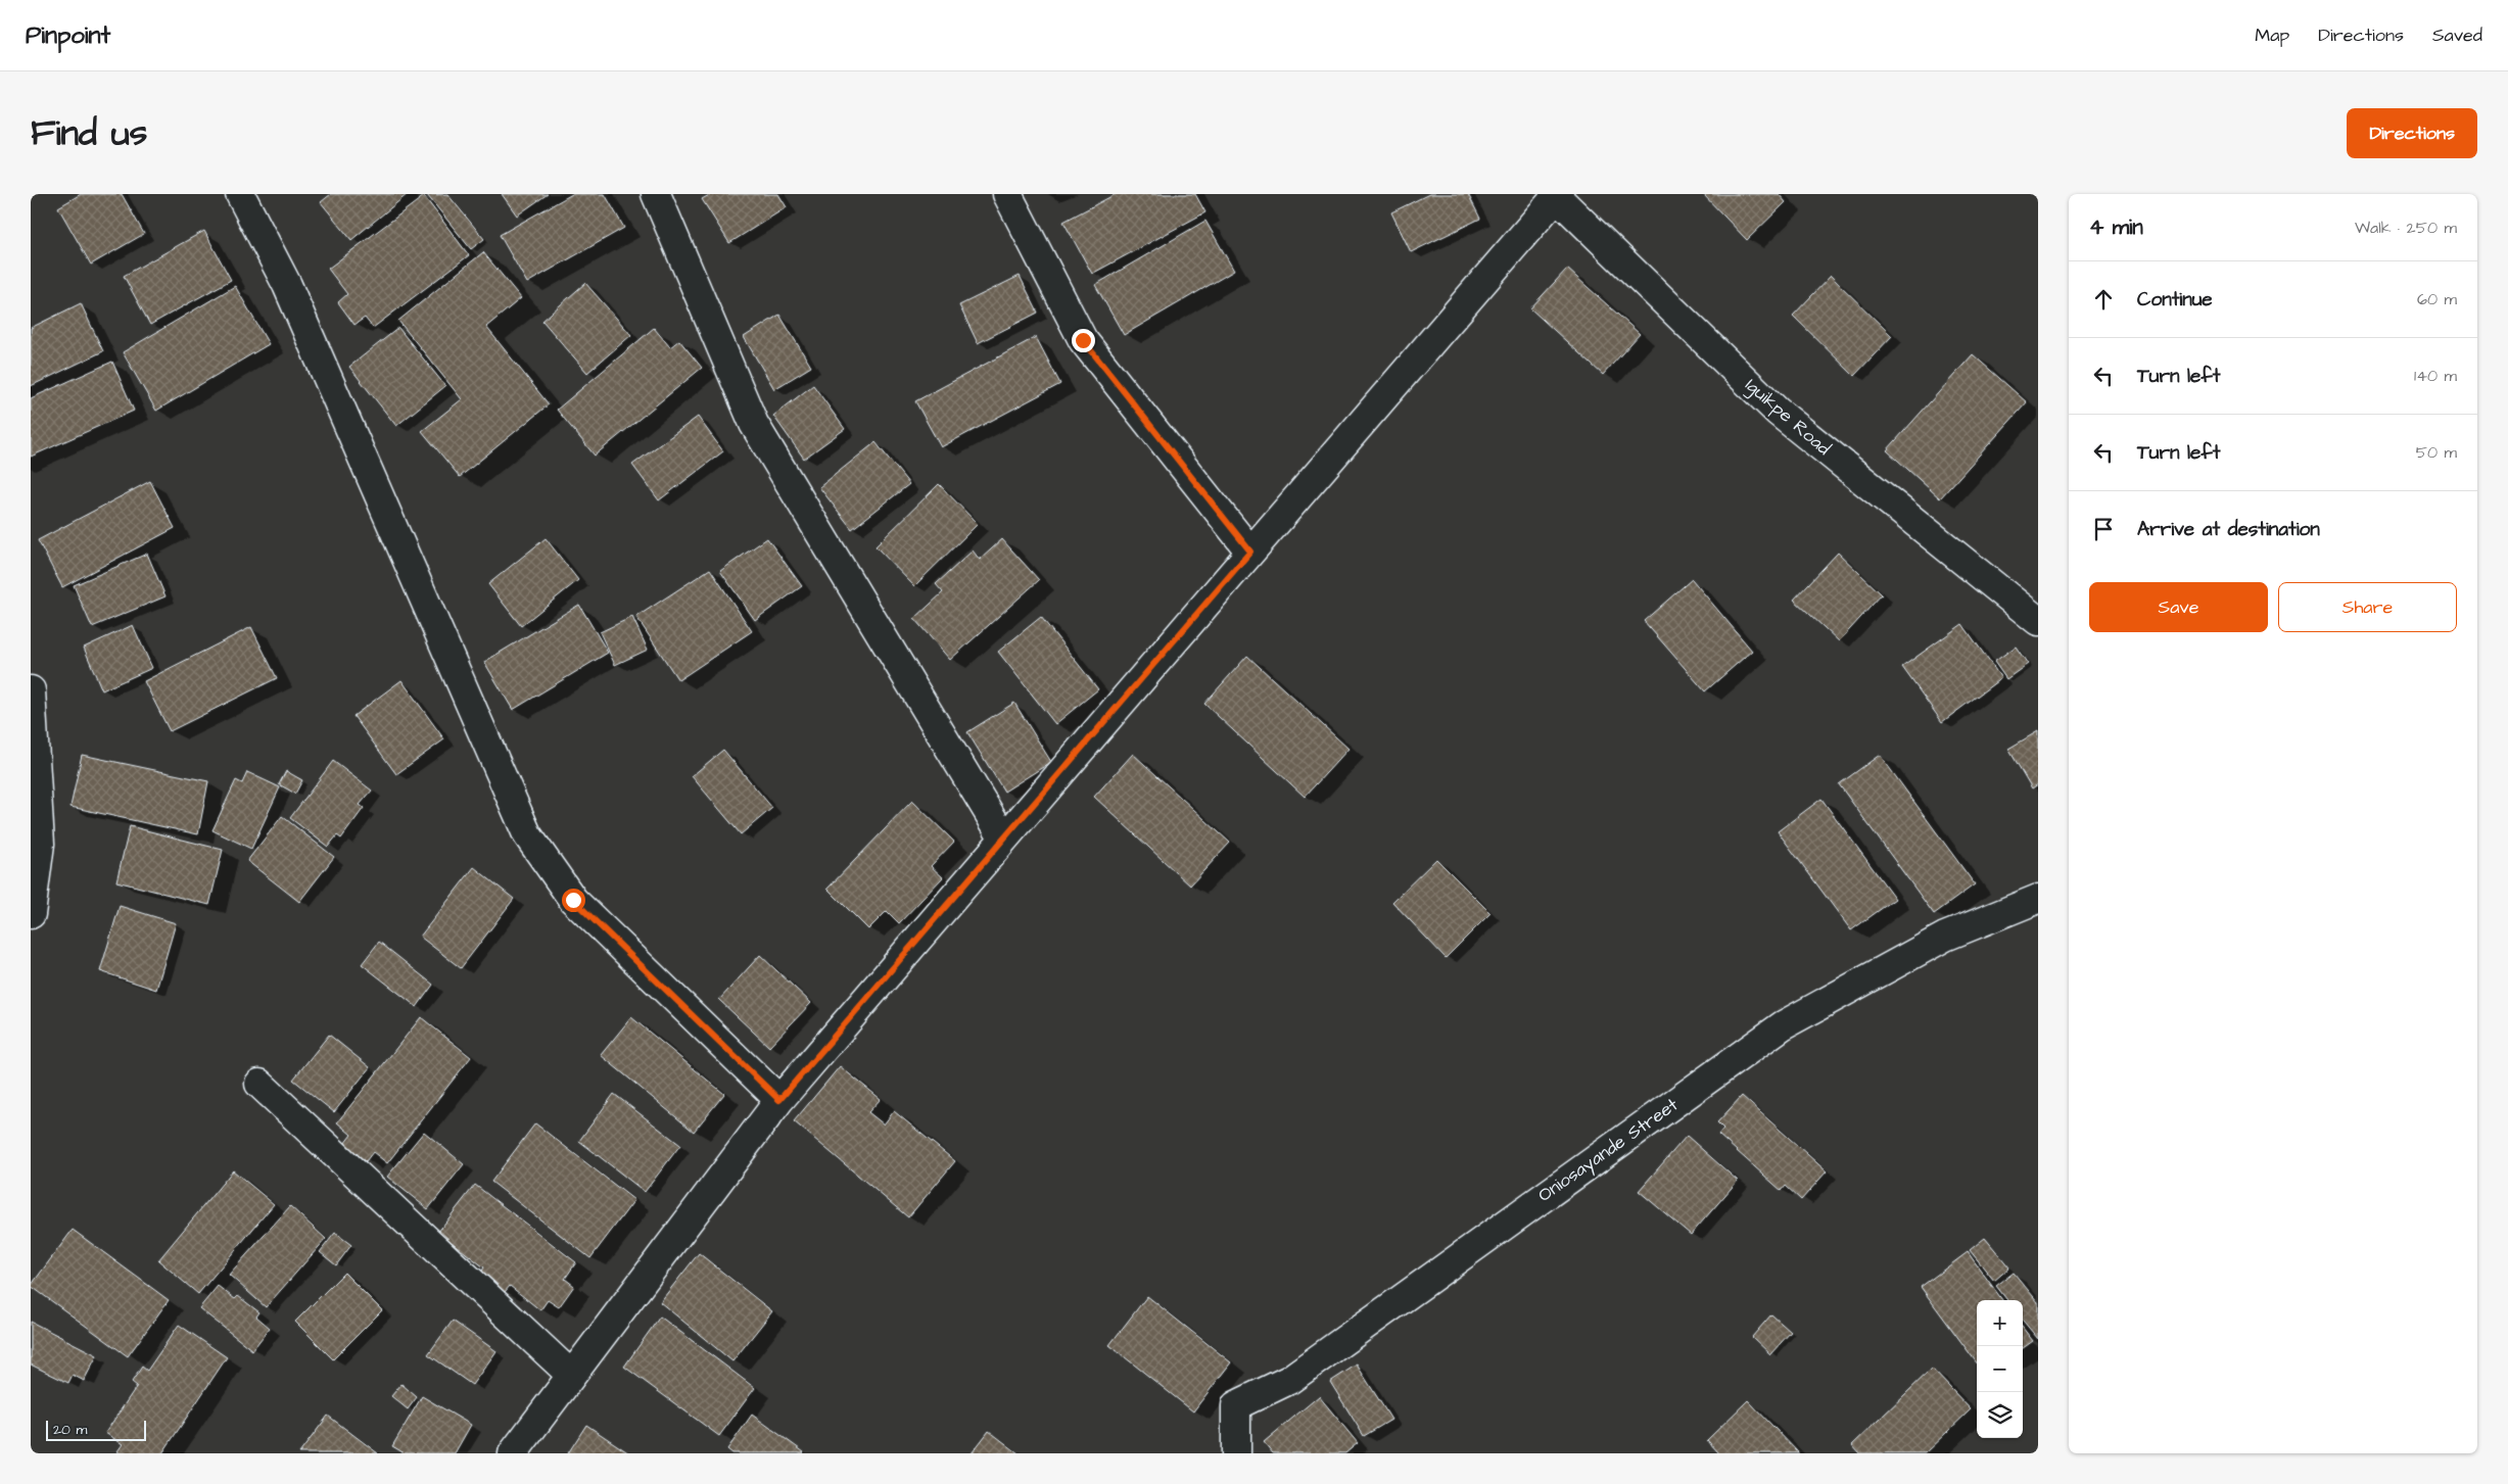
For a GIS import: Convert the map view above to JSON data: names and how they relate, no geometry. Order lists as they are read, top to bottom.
{
  "streets": {
    "street": ["Iguikpe Road", "Oniosayande Street"]
  },
  "scale_bar": "20 m",
  "page": {
    "header": "Pinpoint",
    "nav": ["Map", "Directions", "Saved"],
    "title": "Find us",
    "buttons": [
      "Directions",
      ["Save", "Share"]
    ],
    "heading": ["4 min", "Walk · 250 m"],
    "list": [
      ["Continue", "60 m"],
      ["Turn left", "140 m"],
      ["Turn left", "50 m"],
      "Arrive at destination"
    ],
    "map_buttons": ["+", "−"],
    "scale": "20 m"
  }
}
